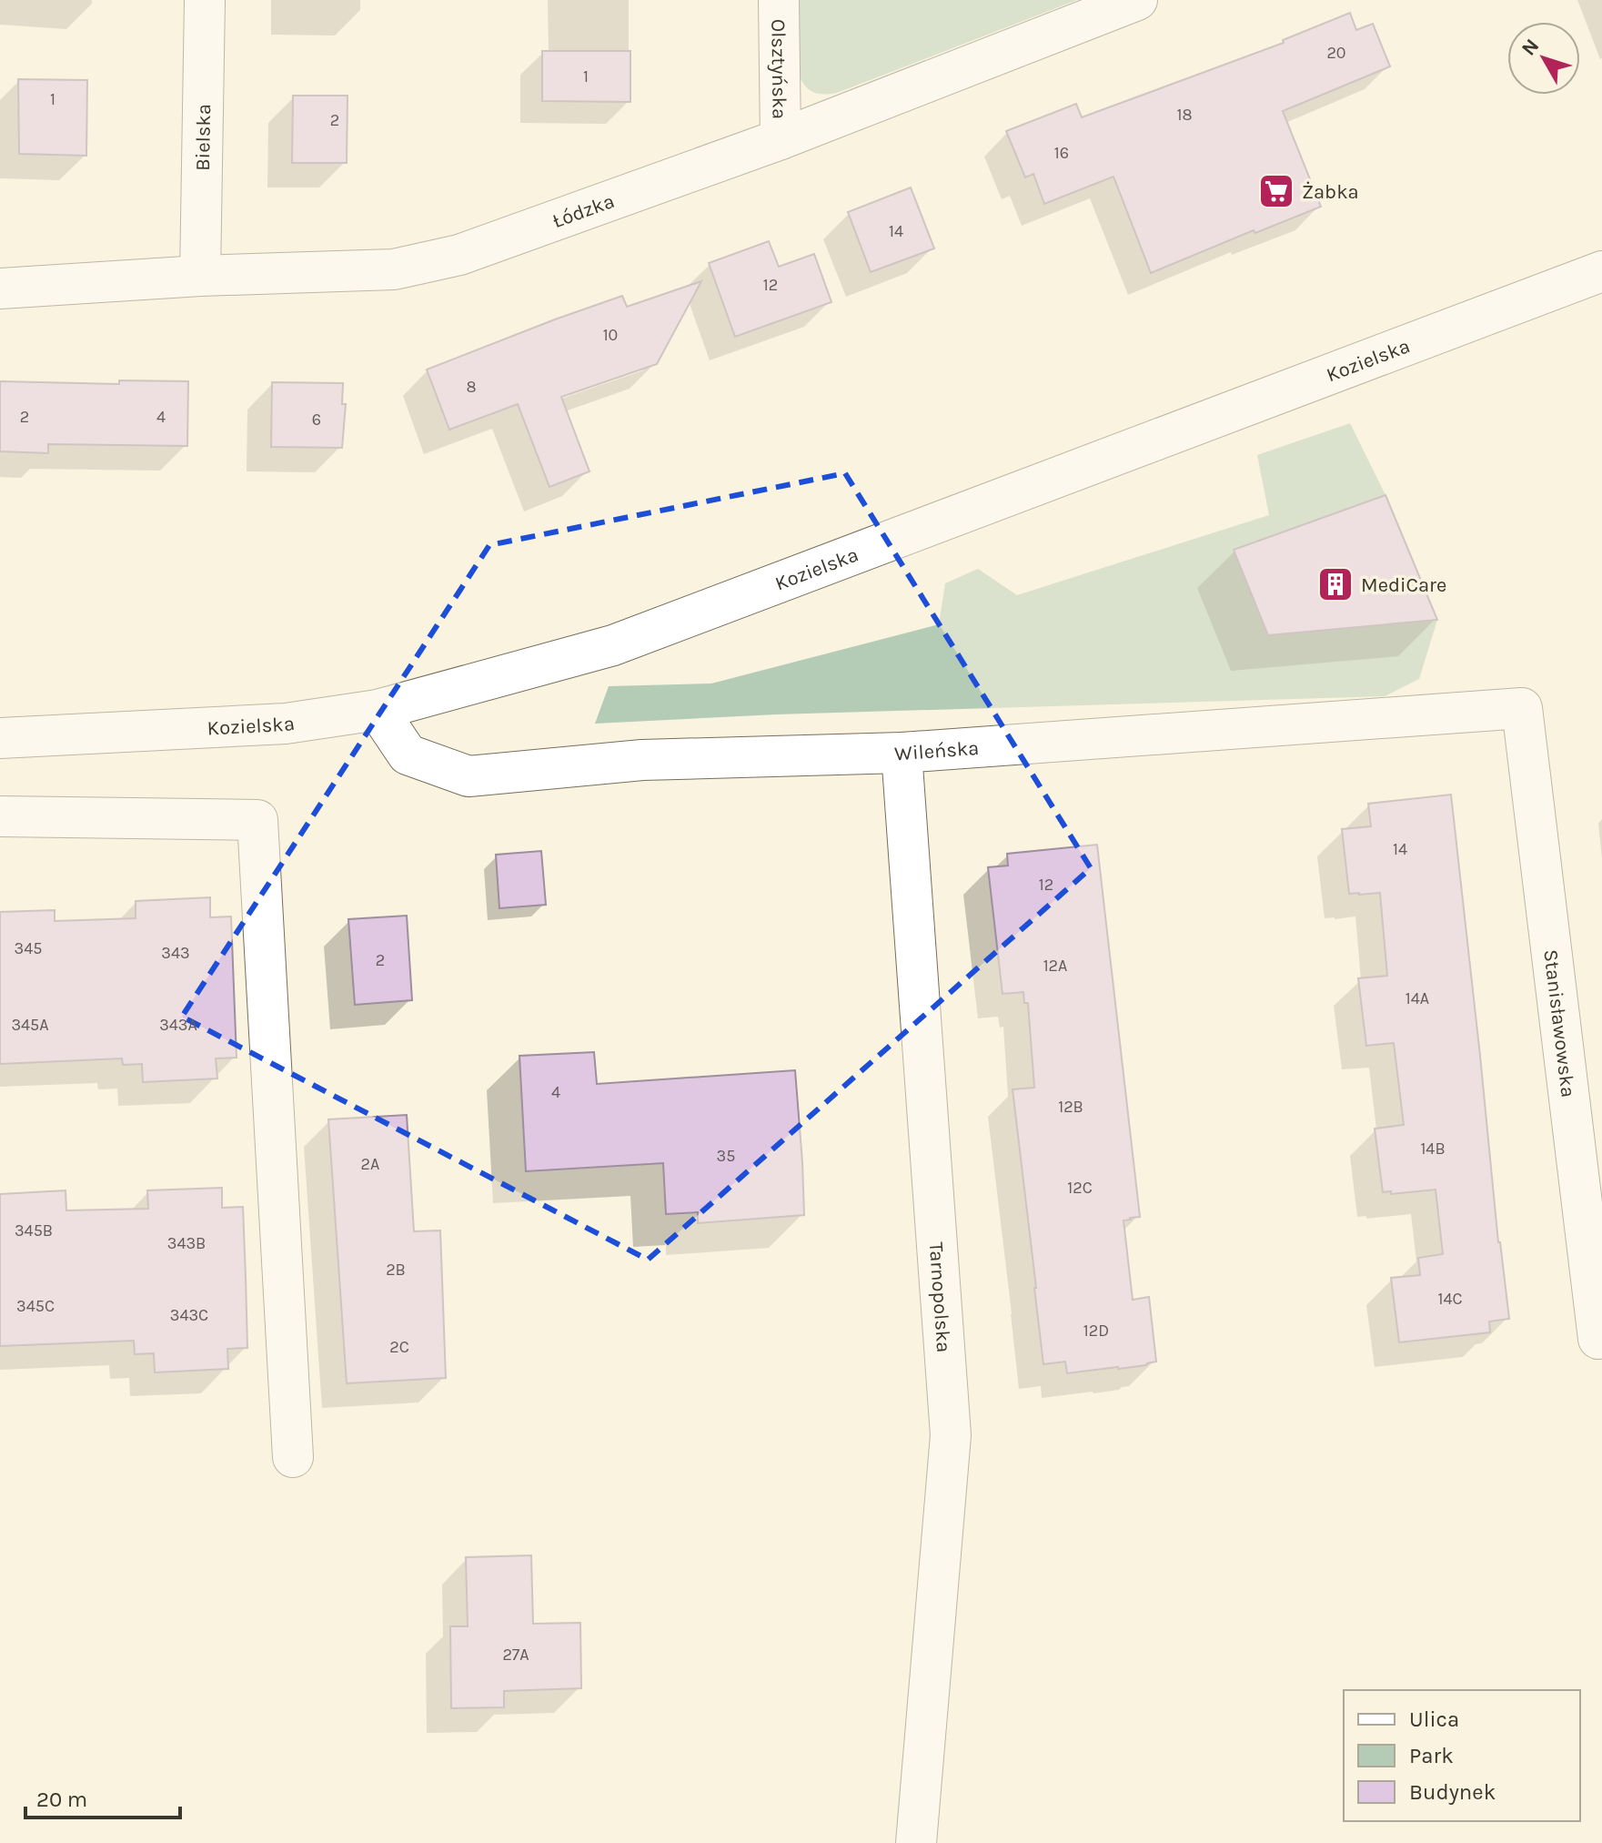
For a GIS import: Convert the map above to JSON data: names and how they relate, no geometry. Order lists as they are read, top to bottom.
{
  "streets": {
    "street": [
      "Olsztyńska",
      "Bielska",
      "Łódzka",
      "Kozielska",
      "Wileńska",
      "Stanisławowska",
      "Tarnopolska"
    ]
  },
  "crossings": [
    ["Olsztyńska", "Łódzka"],
    ["Bielska", "Łódzka"],
    ["Kozielska", "Wileńska"],
    ["Wileńska", "Stanisławowska"],
    ["Wileńska", "Tarnopolska"]
  ],
  "places": {
    "supermarket": ["Żabka"],
    "building": ["MediCare"]
  },
  "house_numbers": [
    "20",
    "1",
    "1",
    "18",
    "2",
    "16",
    "14",
    "12",
    "10",
    "8",
    "2",
    "4",
    "6",
    "14",
    "12",
    "345",
    "343",
    "2",
    "12A",
    "14A",
    "345A",
    "343A",
    "4",
    "12B",
    "14B",
    "35",
    "2A",
    "12C",
    "345B",
    "343B",
    "2B",
    "14C",
    "345C",
    "343C",
    "12D",
    "2C",
    "27A"
  ],
  "legend": ["Ulica", "Park", "Budynek"],
  "scale_bar": "20 m",
  "north": "top left"
}
